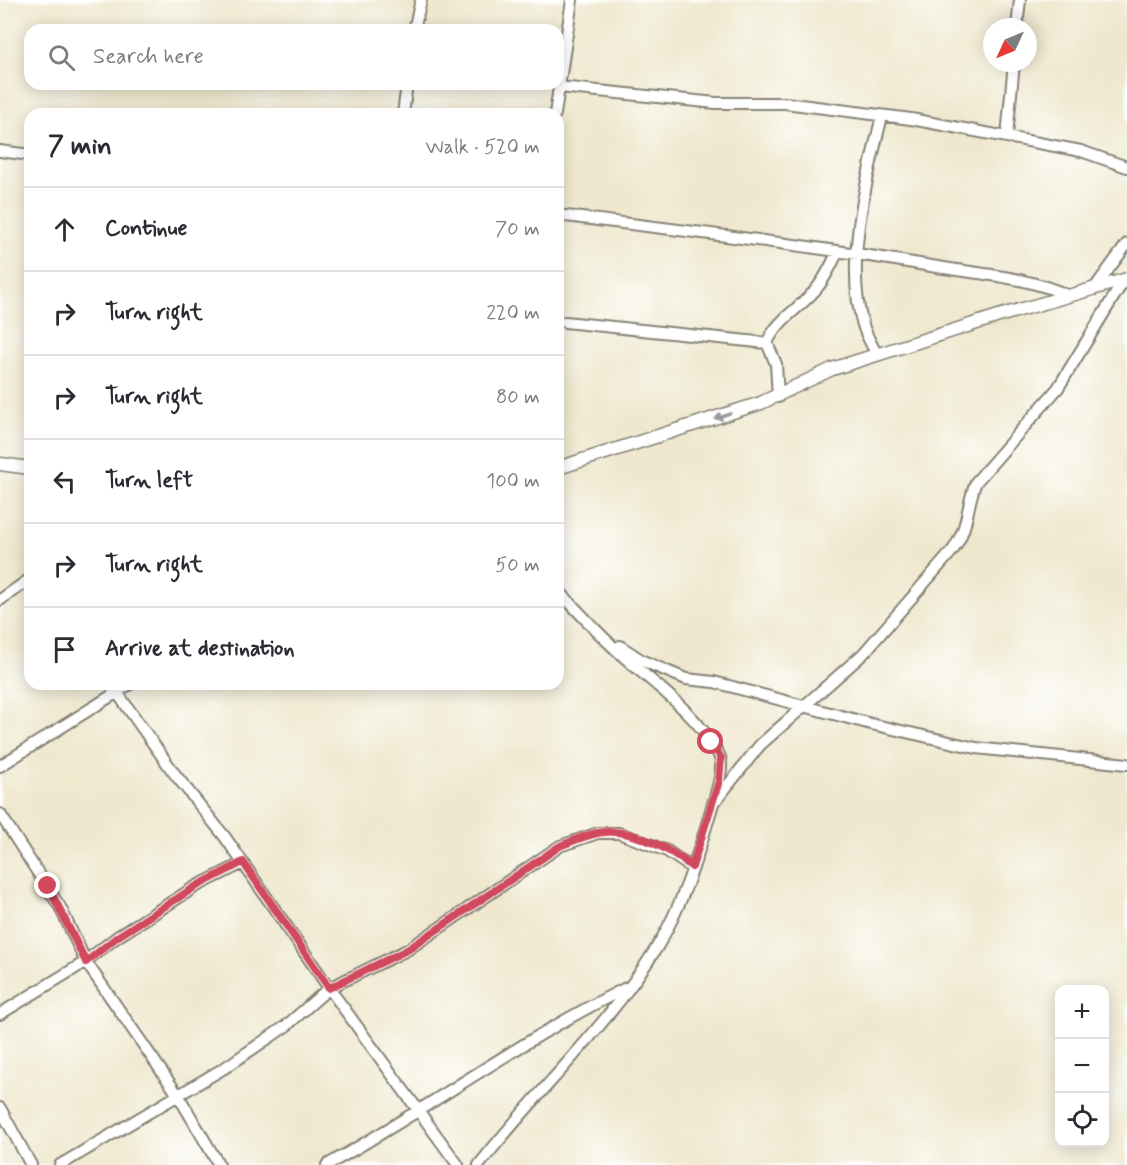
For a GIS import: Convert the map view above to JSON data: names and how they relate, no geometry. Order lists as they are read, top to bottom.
{
  "north": "bottom left",
  "page": {
    "search": "Search here",
    "heading": ["7 min", "Walk · 520 m"],
    "list": [
      ["Continue", "70 m"],
      ["Turn right", "220 m"],
      ["Turn right", "80 m"],
      ["Turn left", "100 m"],
      ["Turn right", "50 m"],
      "Arrive at destination"
    ],
    "map_buttons": ["+", "−"]
  }
}
